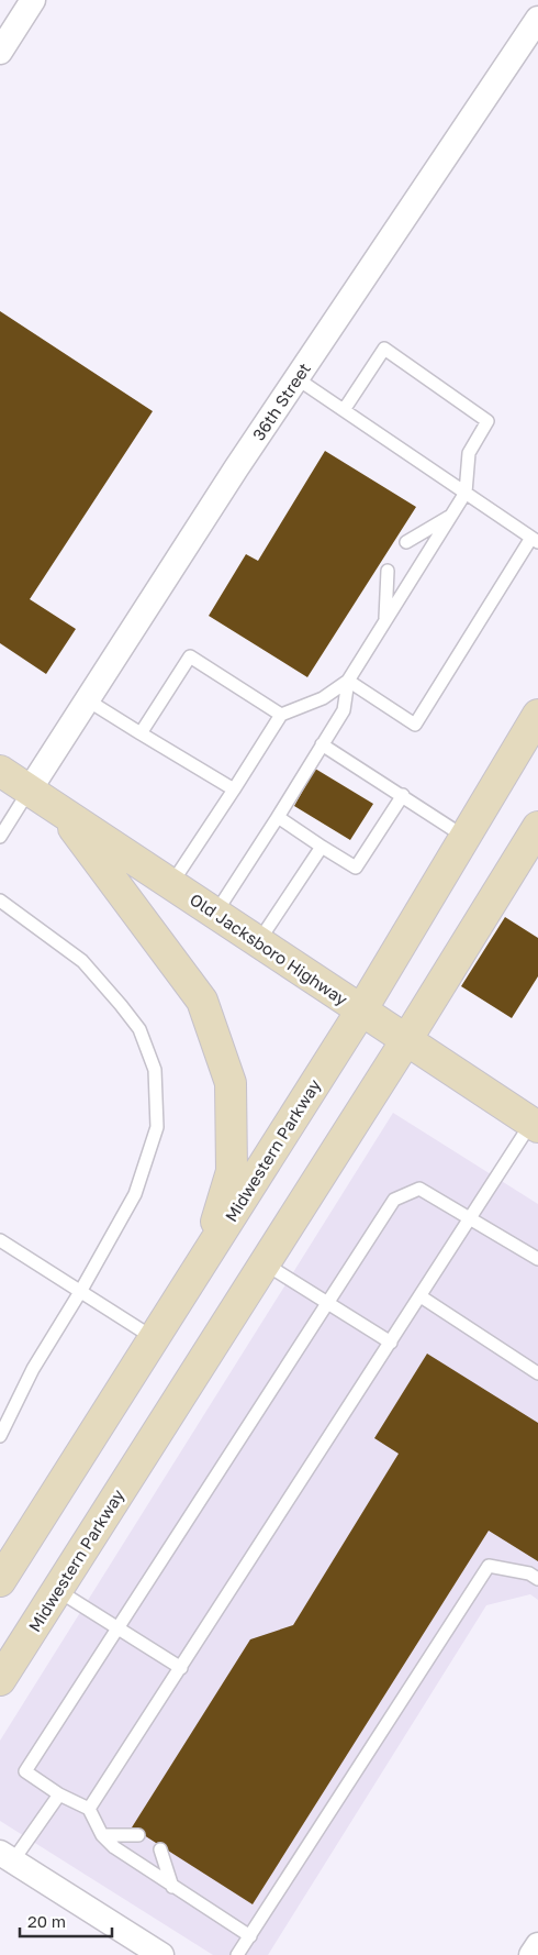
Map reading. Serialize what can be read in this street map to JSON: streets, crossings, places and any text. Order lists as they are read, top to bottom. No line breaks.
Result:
{"streets":{"main road":["Old Jacksboro Highway","Midwestern Parkway"],"street":["36th Street"]},"crossings":[["36th Street","Old Jacksboro Highway"],["Old Jacksboro Highway","Midwestern Parkway"]],"scale_bar":"20 m"}
